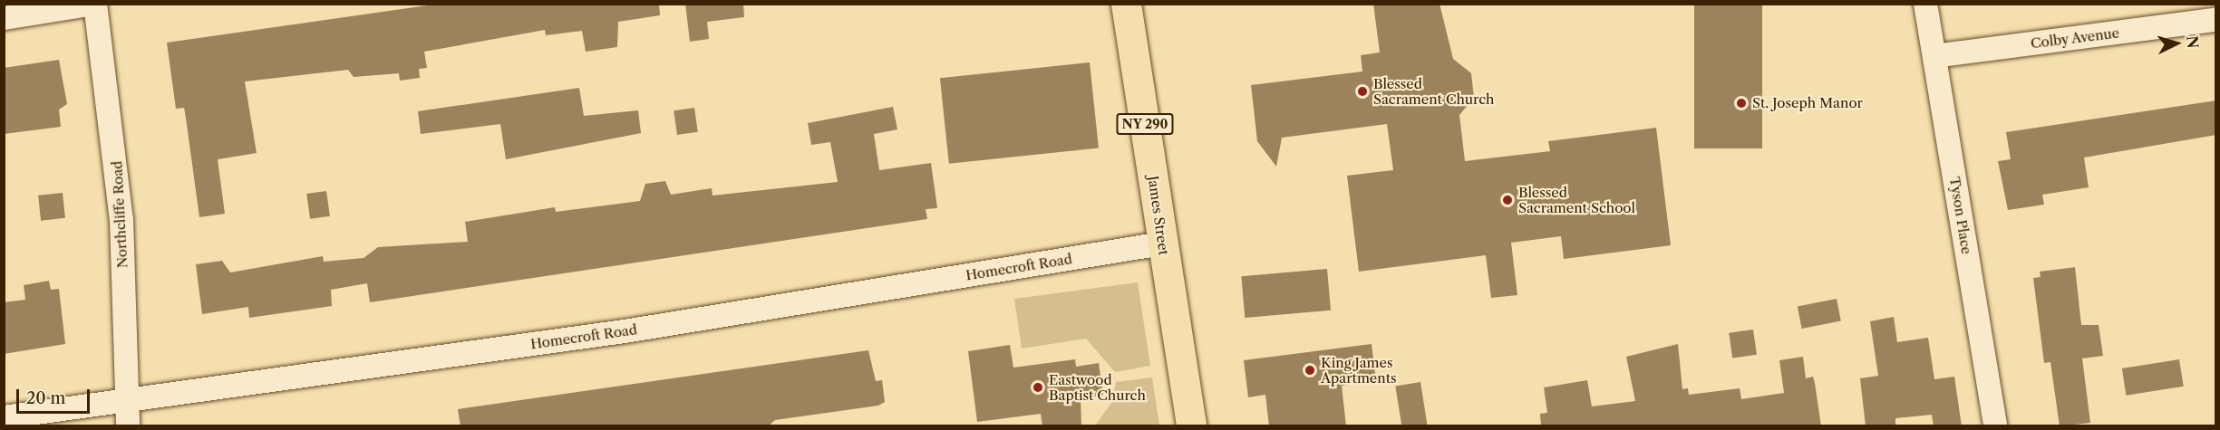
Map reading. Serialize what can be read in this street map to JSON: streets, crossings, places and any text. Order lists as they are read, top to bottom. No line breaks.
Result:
{"streets":{"main road":["NY 290","James Street"],"street":["Colby Avenue","Northcliffe Road","Tyson Place","Homecroft Road"]},"crossings":[["Colby Avenue","Tyson Place"],["Northcliffe Road","Homecroft Road"],["James Street","Homecroft Road"]],"places":["Blessed Sacrament Church","St. Joseph Manor","Blessed Sacrament School","King James Apartments","Eastwood Baptist Church"],"scale_bar":"20 m","north":"right"}
